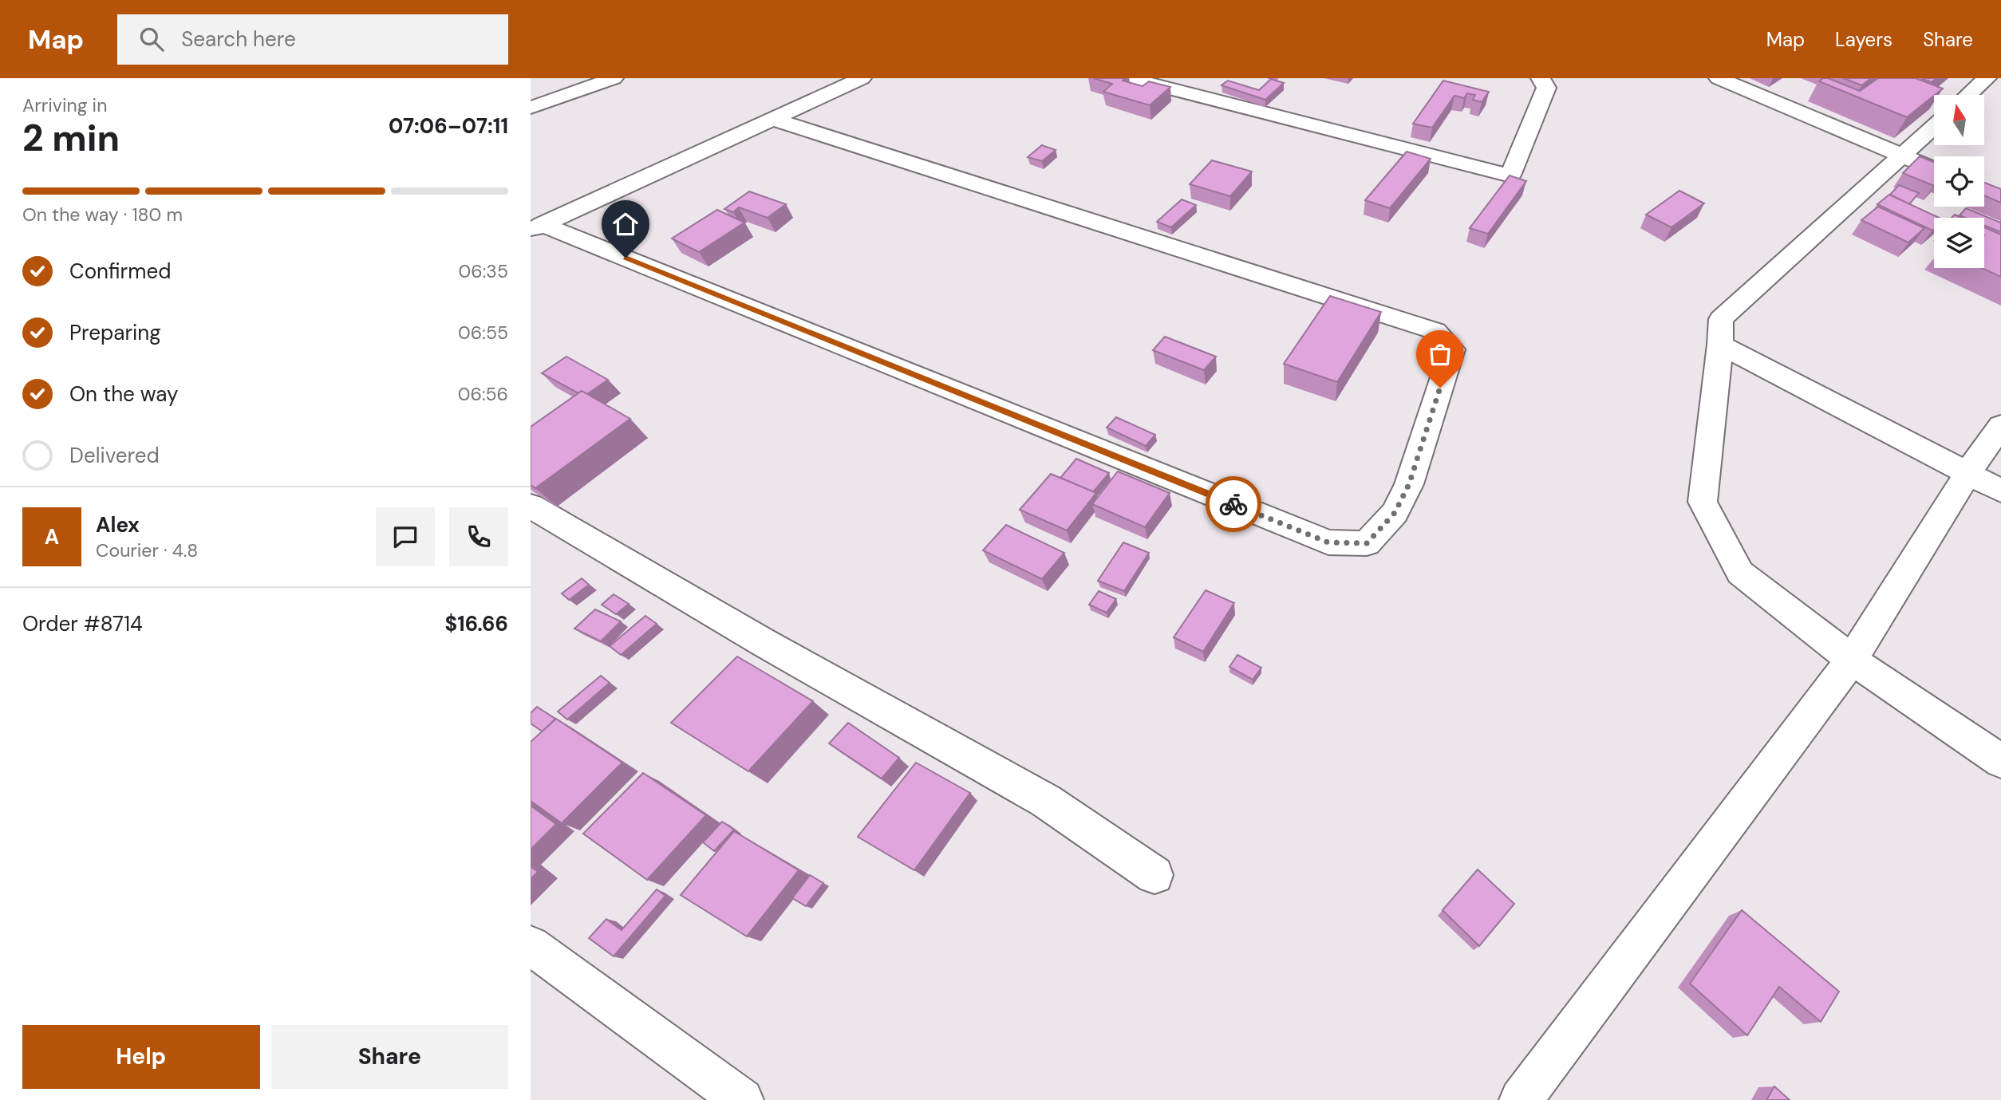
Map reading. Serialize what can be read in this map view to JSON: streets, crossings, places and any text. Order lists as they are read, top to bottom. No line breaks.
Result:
{"north":"top","page":{"header":"Map","search":"Search here","nav":["Map","Layers","Share"],"heading":["2 min","Arriving in","07:06–07:11"],"panel":["Alex","Courier · 4.8","Order #8714","$16.66"],"bar":"On the way · 180 m","list":[["Confirmed","06:35"],["Preparing","06:55"],["On the way","06:56"],"Delivered"],"round":"A","buttons":["Help","Share"]}}
